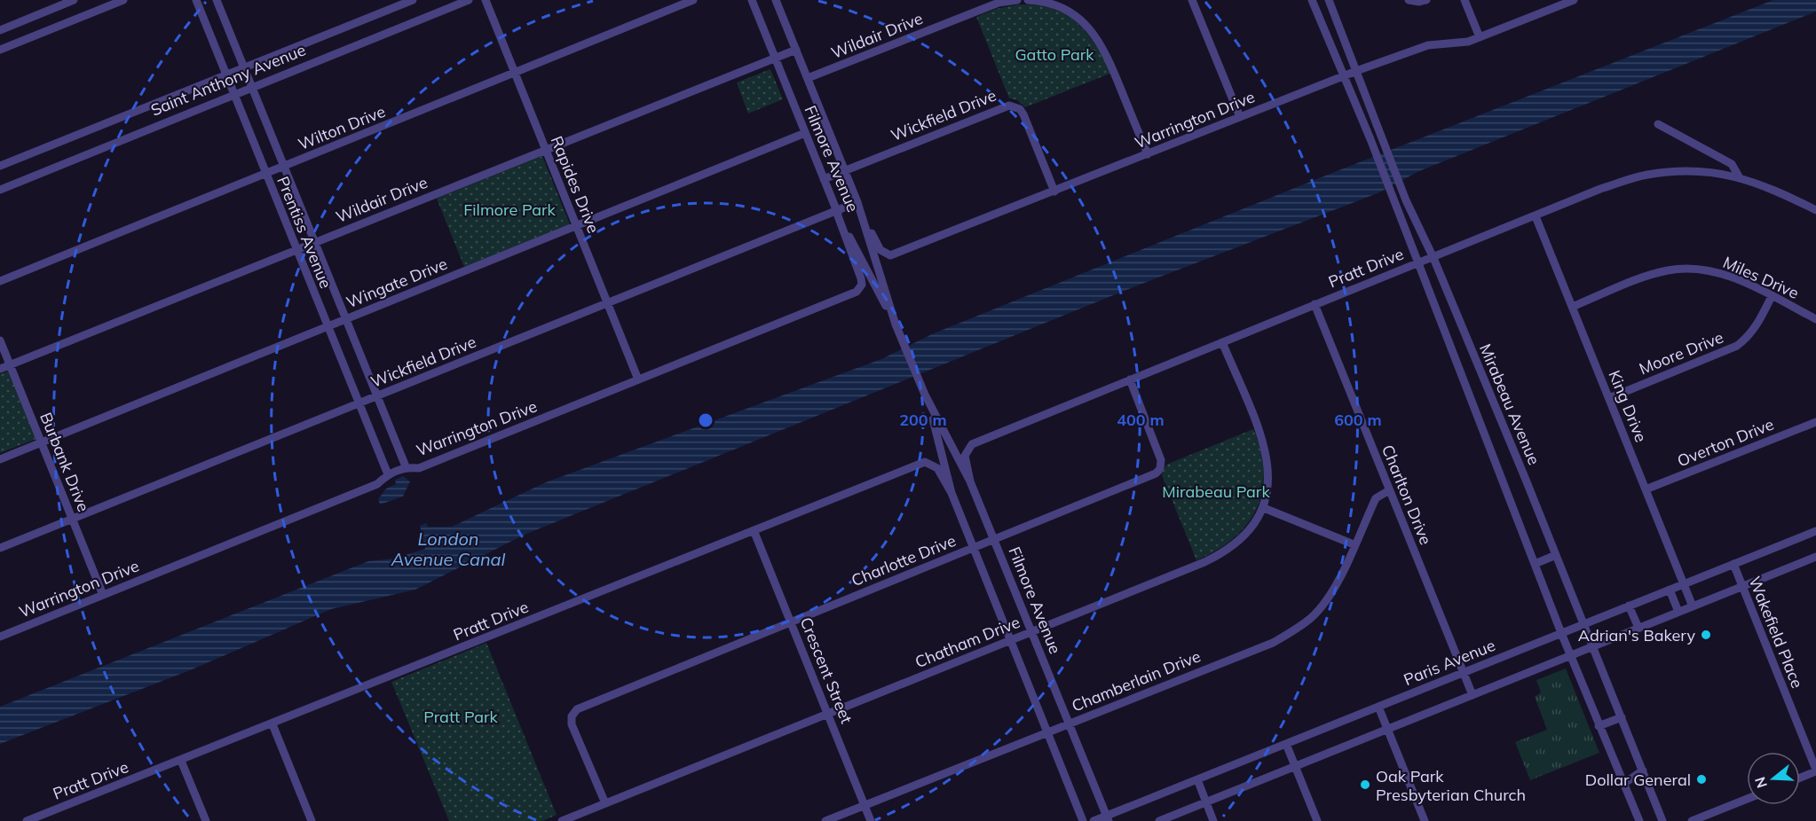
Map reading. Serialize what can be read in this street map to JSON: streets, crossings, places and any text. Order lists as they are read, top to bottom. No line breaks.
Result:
{"streets":{"street":["Wildair Drive","Saint Anthony Avenue","Wickfield Drive","Warrington Drive","Wilton Drive","Filmore Avenue","Rapides Drive","Prentiss Avenue","Pratt Drive","Miles Drive","Wingate Drive","Moore Drive","Mirabeau Avenue","King Drive","Overton Drive","Burbank Drive","Charlton Drive","Charlotte Drive","Wakefield Place","Chatham Drive","Paris Avenue","Crescent Street","Chamberlain Drive"]},"crossings":[["Wildair Drive","Filmore Avenue"],["Wildair Drive","Rapides Drive"],["Wildair Drive","Prentiss Avenue"],["Wildair Drive","Burbank Drive"],["Saint Anthony Avenue","Prentiss Avenue"],["Wickfield Drive","Warrington Drive"],["Wickfield Drive","Filmore Avenue"],["Wickfield Drive","Rapides Drive"],["Wickfield Drive","Prentiss Avenue"],["Wickfield Drive","Burbank Drive"],["Warrington Drive","Filmore Avenue"],["Warrington Drive","Rapides Drive"],["Warrington Drive","Prentiss Avenue"],["Warrington Drive","Mirabeau Avenue"],["Warrington Drive","Burbank Drive"],["Wilton Drive","Rapides Drive"],["Wilton Drive","Prentiss Avenue"],["Filmore Avenue","Pratt Drive"],["Filmore Avenue","Wingate Drive"],["Filmore Avenue","Charlotte Drive"],["Filmore Avenue","Chatham Drive"],["Filmore Avenue","Paris Avenue"],["Filmore Avenue","Chamberlain Drive"],["Rapides Drive","Wingate Drive"],["Prentiss Avenue","Wingate Drive"],["Pratt Drive","Mirabeau Avenue"],["Pratt Drive","King Drive"],["Pratt Drive","Charlton Drive"],["Pratt Drive","Charlotte Drive"],["Pratt Drive","Chatham Drive"],["Pratt Drive","Crescent Street"],["Miles Drive","Moore Drive"],["Miles Drive","King Drive"],["Wingate Drive","Burbank Drive"],["Moore Drive","King Drive"],["Mirabeau Avenue","Paris Avenue"],["King Drive","Overton Drive"],["King Drive","Paris Avenue"],["Charlton Drive","Paris Avenue"],["Charlton Drive","Chamberlain Drive"],["Charlotte Drive","Chatham Drive"],["Charlotte Drive","Crescent Street"],["Wakefield Place","Paris Avenue"],["Chatham Drive","Crescent Street"],["Crescent Street","Chamberlain Drive"]],"water":["London Avenue Canal"],"parks":["Gatto Park","Filmore Park","Mirabeau Park","Pratt Park"],"places":["Adrian's Bakery","Dollar General","Oak Park Presbyterian Church"],"north":"left","rings":["200 m","400 m","600 m"]}
